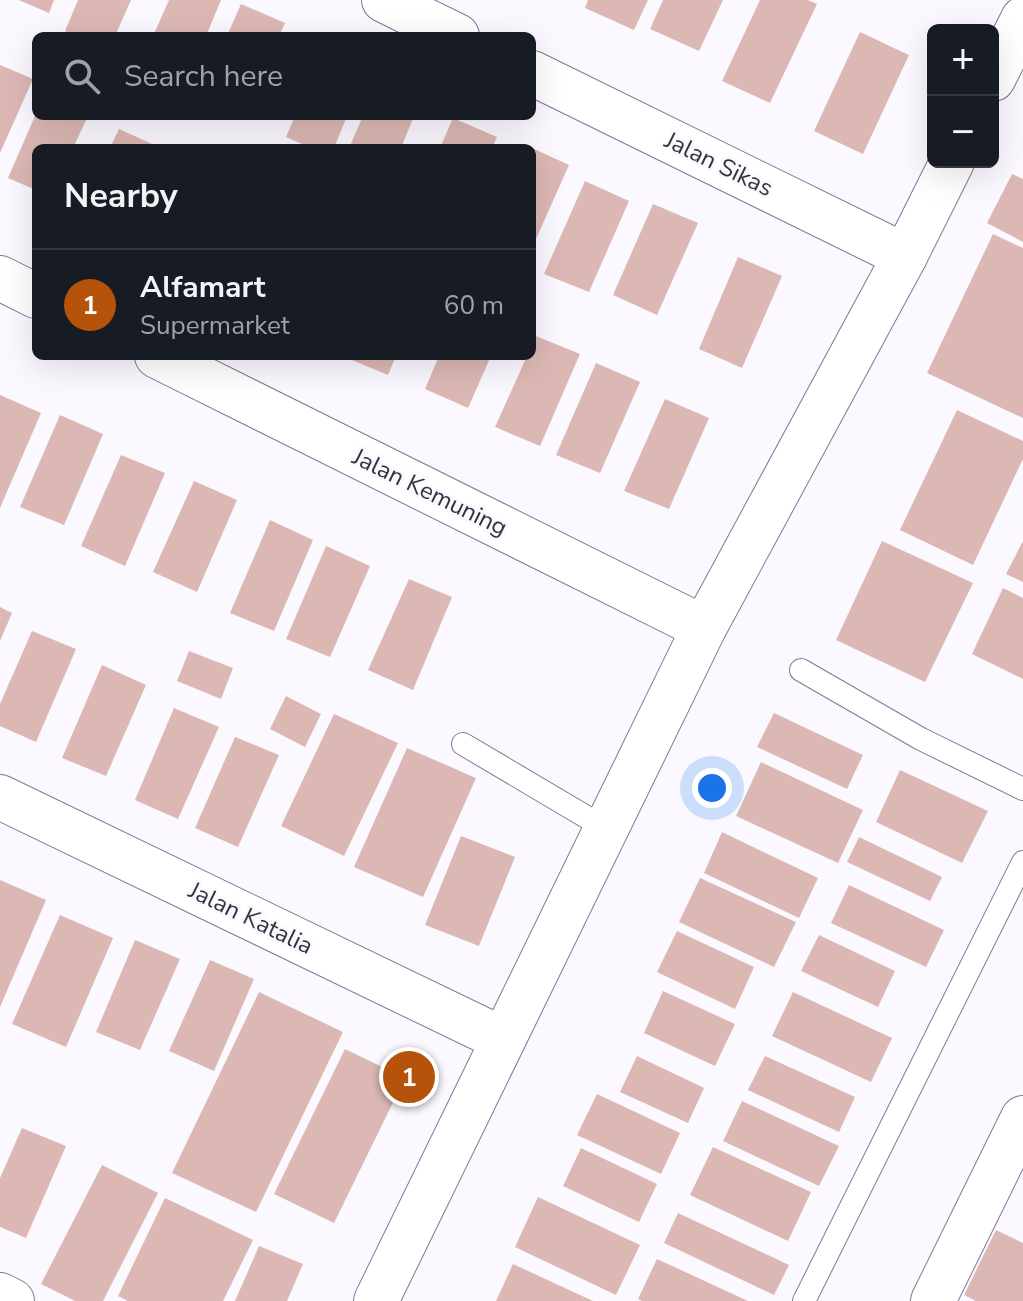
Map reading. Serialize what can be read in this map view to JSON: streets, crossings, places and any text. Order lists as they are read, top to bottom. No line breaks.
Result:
{"streets":{"street":["Jalan Sikas","Jalan Kemuning","Jalan Katalia"]},"page":{"map_buttons":["+","−"],"search":"Search here","heading":"Nearby","list":[{"mark":"1","name":"Alfamart","note":"Supermarket","value":"60 m"}],"pins":"1"}}
